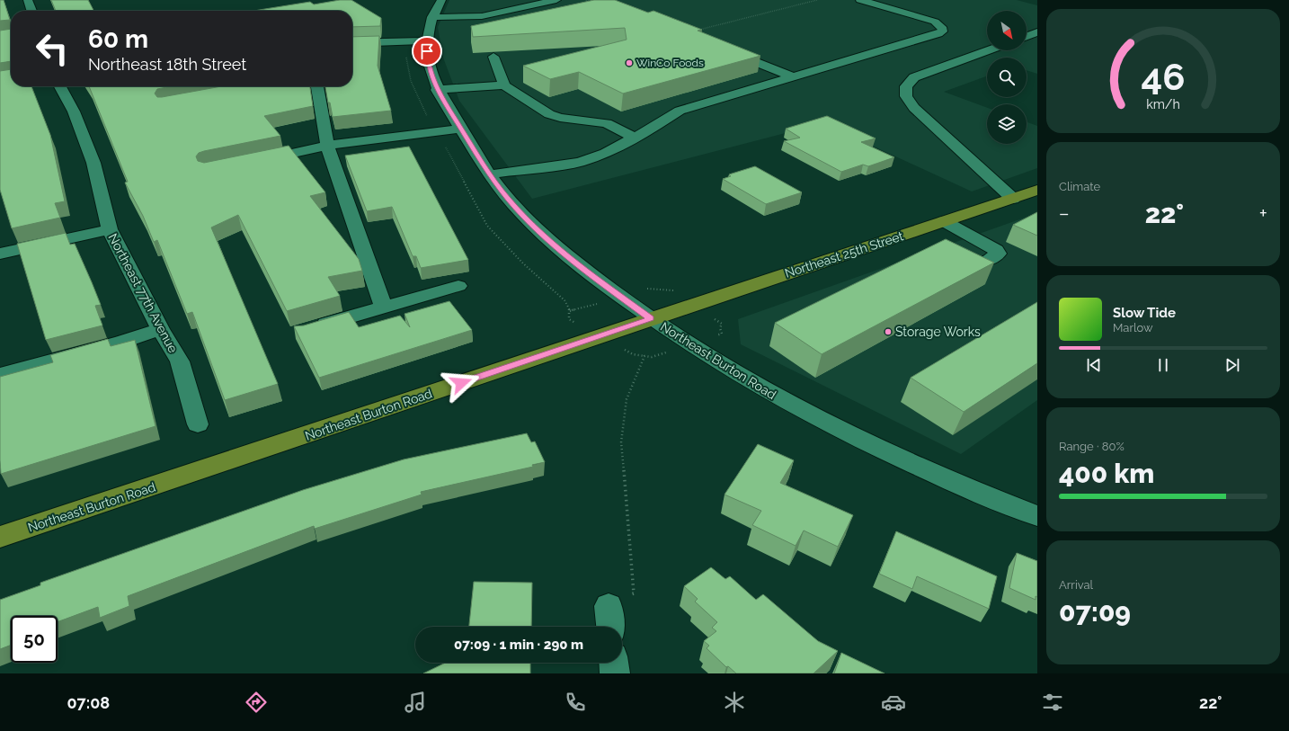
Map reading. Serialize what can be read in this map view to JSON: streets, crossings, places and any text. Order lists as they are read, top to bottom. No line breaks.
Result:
{"streets":{"main road":["Northeast 25th Street","Northeast Burton Road"],"street":["Northeast 77th Avenue"]},"crossings":[["Northeast 25th Street","Northeast Burton Road"]],"places":["WinCo Foods","Storage Works"],"north":"bottom right","page":{"turn":["60 m","Northeast 18th Street"],"tile":["Climate",["Range · 80%","400 km"],["Arrival","07:09"]],"heat":["−","22°","+"],"song":["Slow Tide","Marlow"],"limit":"50","trip":"07:09 · 1 min · 290 m","tabs":["07:08","22°"],"gauge":["46","km/h"]}}
